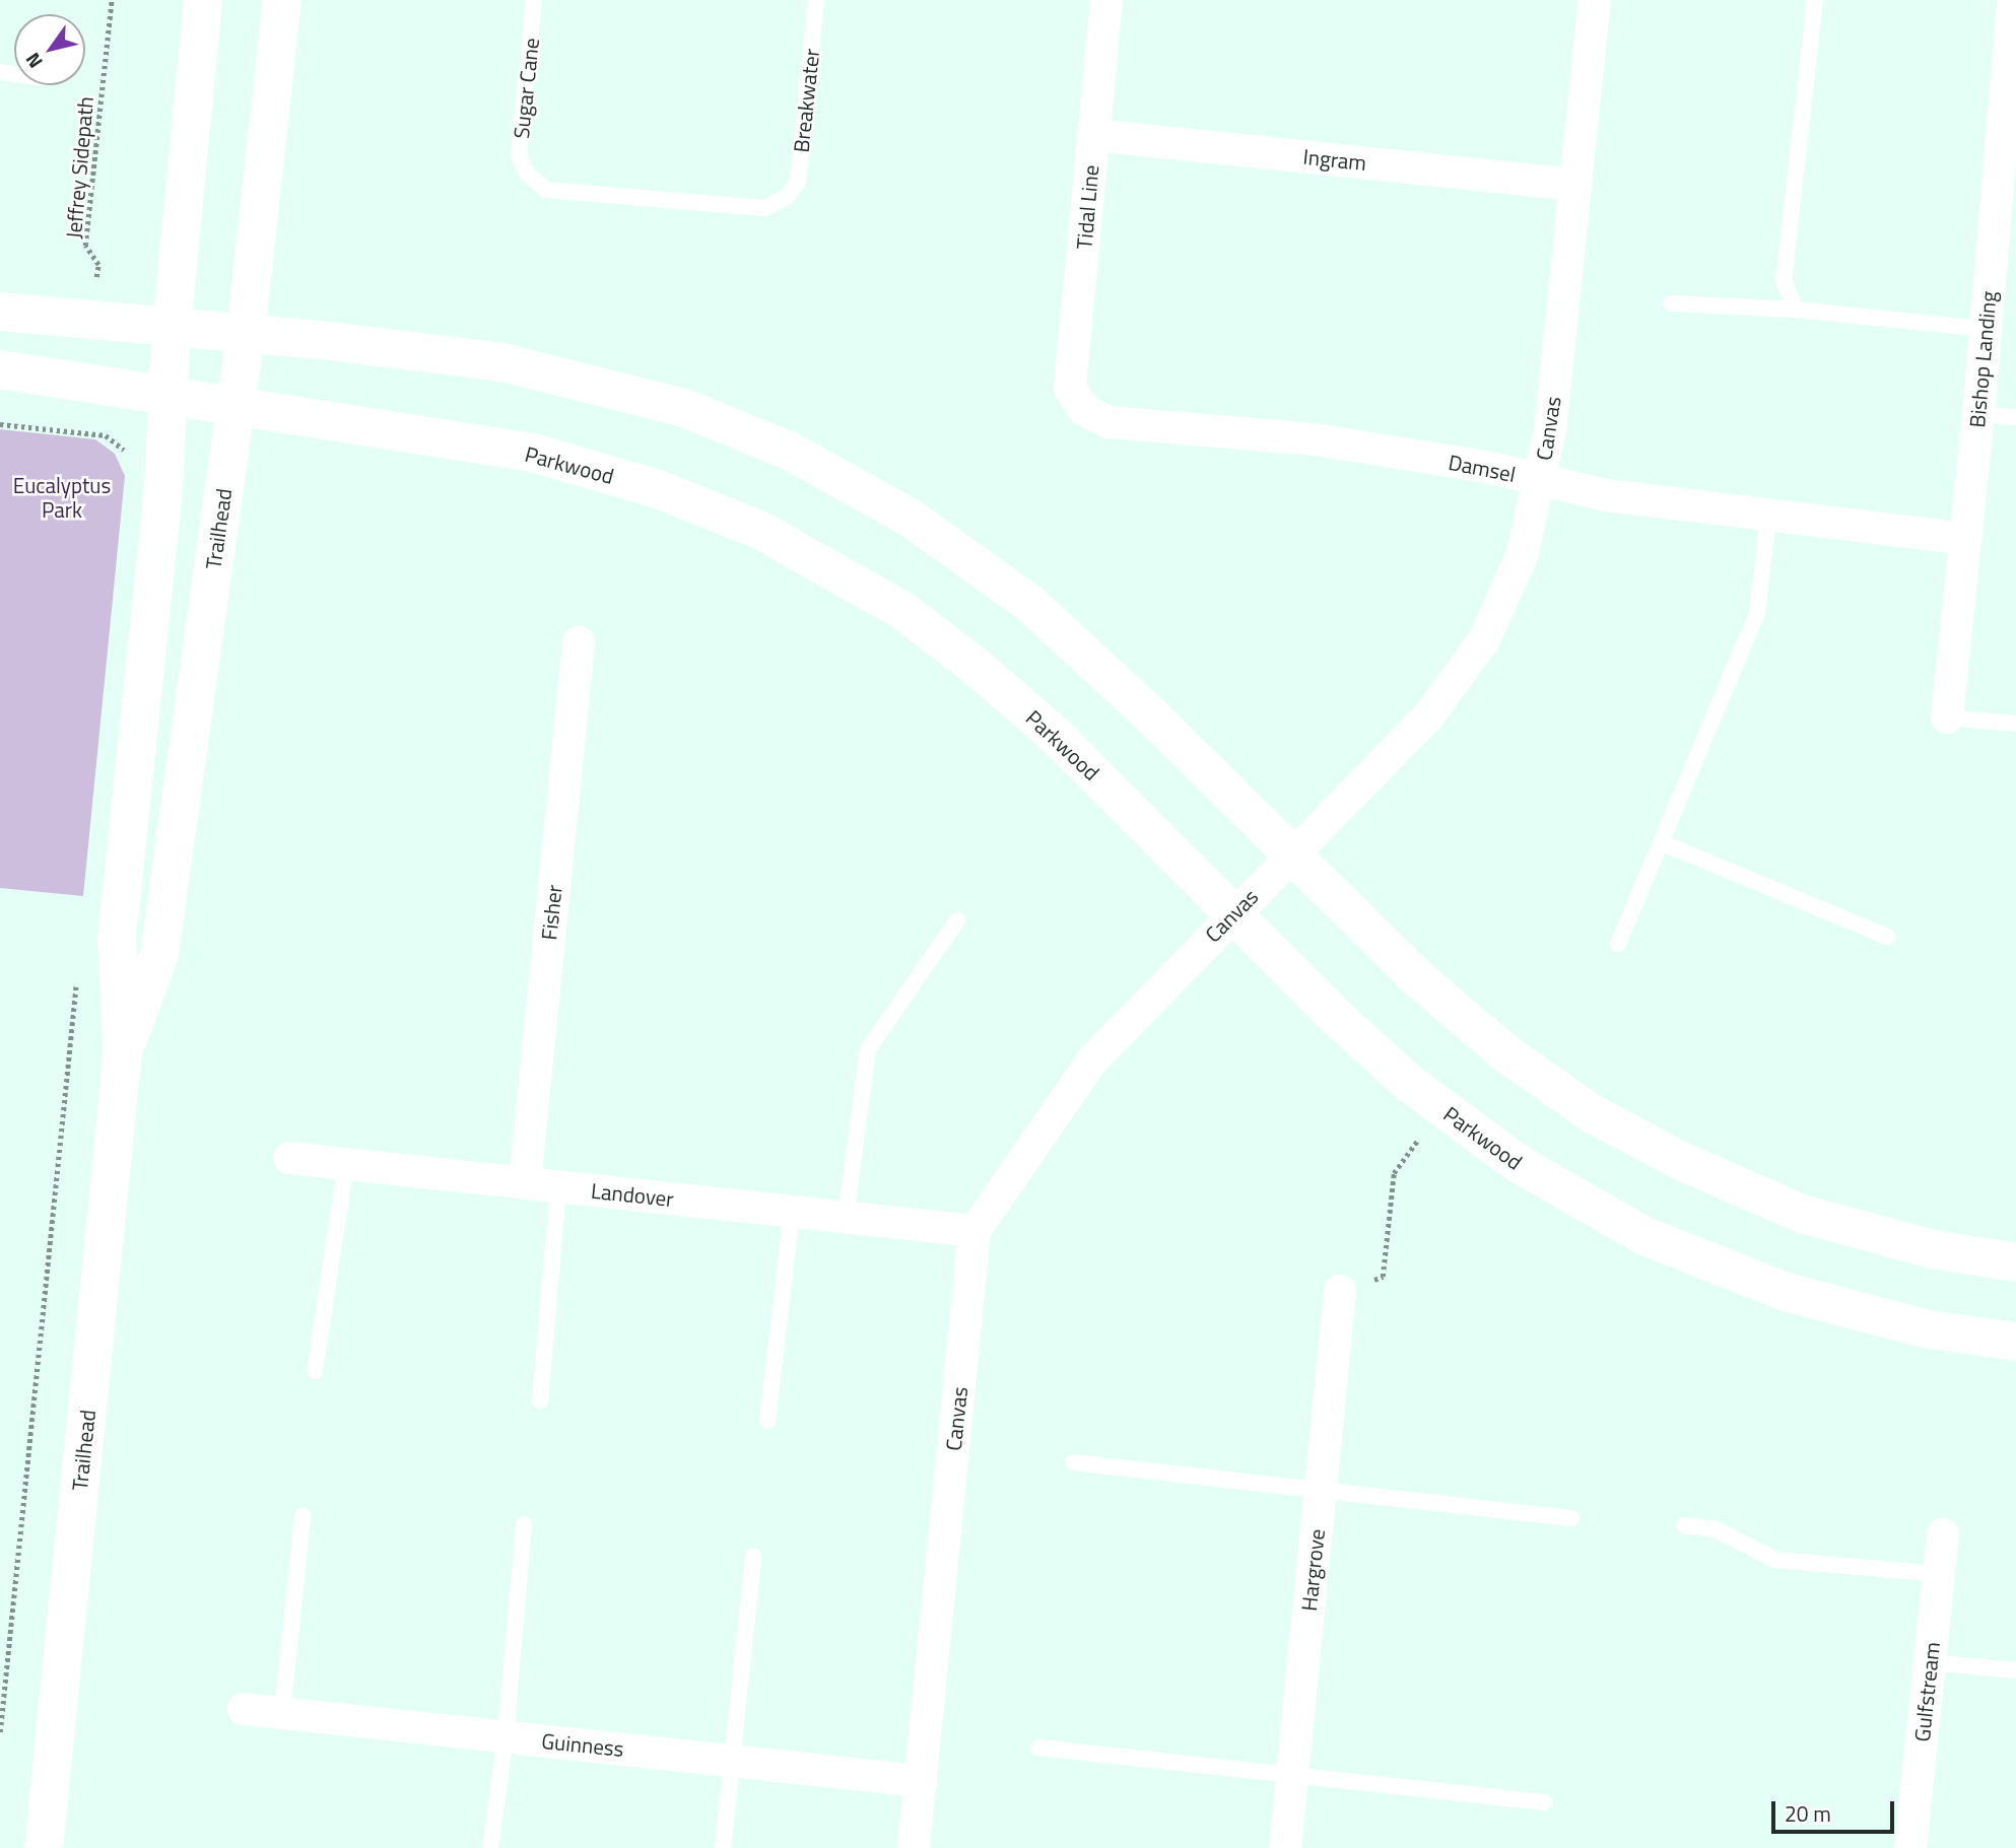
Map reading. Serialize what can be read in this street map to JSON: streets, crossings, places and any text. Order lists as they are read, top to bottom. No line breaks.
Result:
{"streets":{"street":["Ingram","Tidal Line","Bishop Landing","Canvas","Parkwood","Damsel","Trailhead","Fisher","Landover","Hargrove","Gulfstream","Guinness"],"lane":["Sugar Cane","Breakwater"],"path":["Jeffrey Sidepath"]},"crossings":[["Sugar Cane","Breakwater"],["Ingram","Tidal Line"],["Ingram","Canvas"],["Tidal Line","Damsel"],["Bishop Landing","Damsel"],["Canvas","Parkwood"],["Canvas","Damsel"],["Canvas","Landover"],["Canvas","Guinness"],["Parkwood","Trailhead"],["Fisher","Landover"]],"parks":["Eucalyptus Park"],"scale_bar":"20 m","north":"bottom left"}
